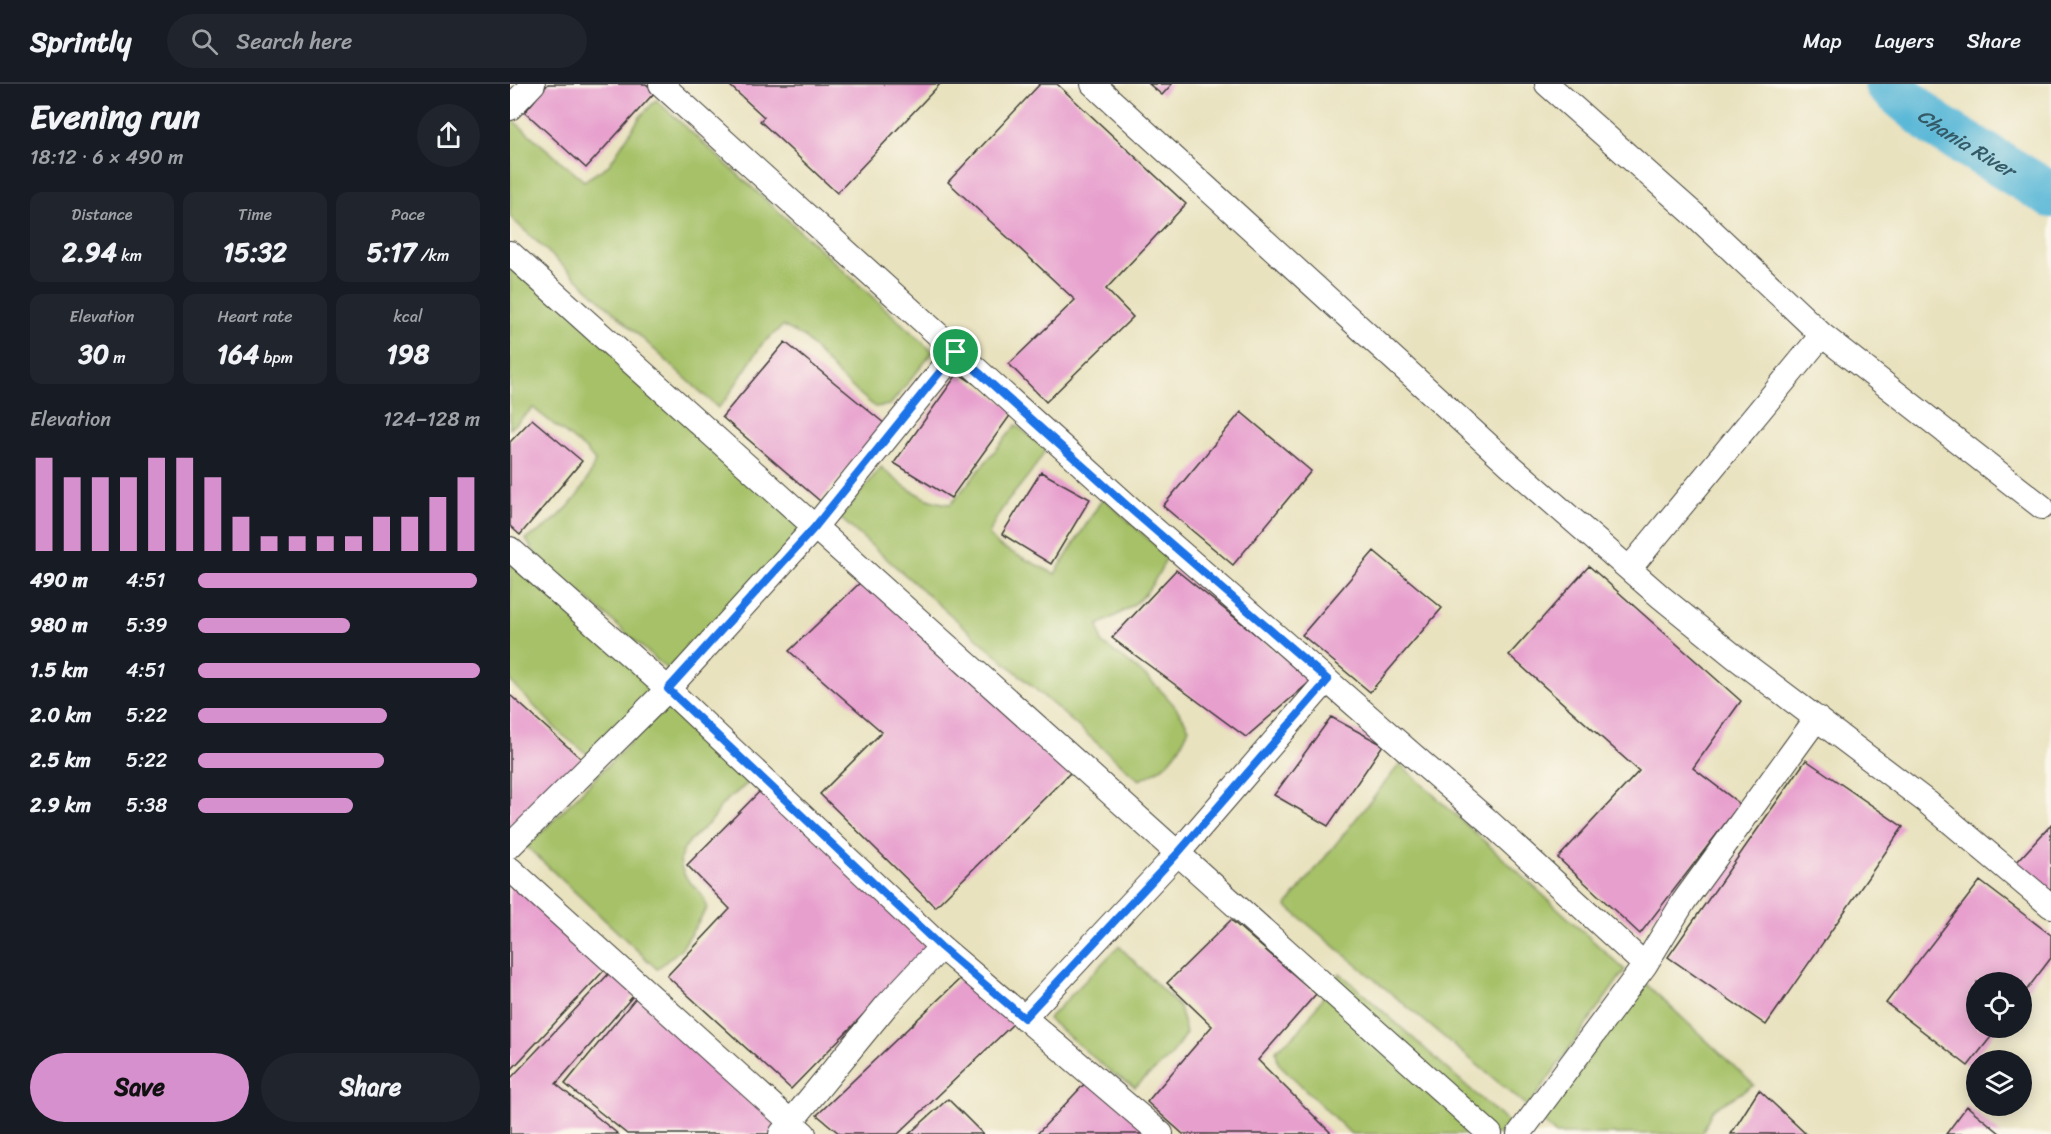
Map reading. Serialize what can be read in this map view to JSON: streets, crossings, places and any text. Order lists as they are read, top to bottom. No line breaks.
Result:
{"water":["Chania River"],"page":{"header":"Sprintly","search":"Search here","nav":["Map","Layers","Share"],"heading":["Evening run","18:12 · 6 × 490 m"],"stats":[["Distance","2.94 km"],["Time","15:32"],["Pace","5:17 /km"],["Elevation","30 m"],["Heart rate","164 bpm"],["kcal","198"]],"chart":["Elevation","124–128 m"],"list":[{"name":"490 m","note":"4:51"},{"name":"980 m","note":"5:39"},{"name":"1.5 km","note":"4:51"},{"name":"2.0 km","note":"5:22"},{"name":"2.5 km","note":"5:22"},{"name":"2.9 km","note":"5:38"}],"buttons":["Save","Share"]}}
